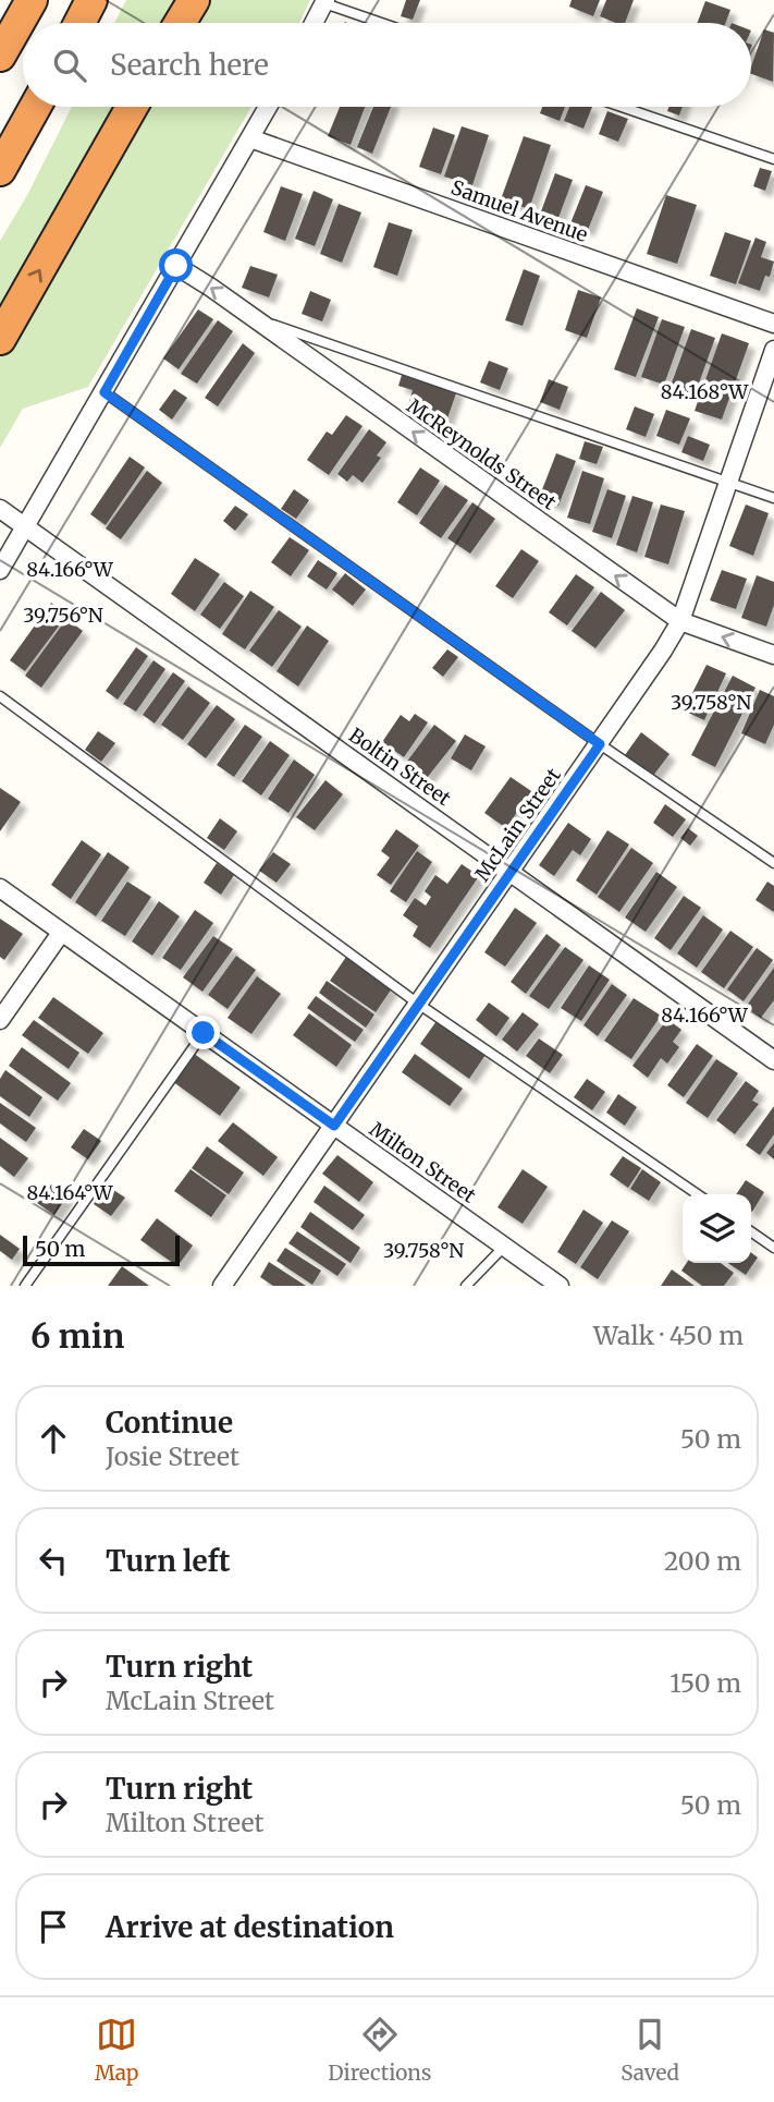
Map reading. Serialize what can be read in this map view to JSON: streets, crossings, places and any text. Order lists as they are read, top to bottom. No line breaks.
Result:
{"streets":{"street":["Samuel Avenue","McReynolds Street","Boltin Street","McLain Street","Milton Street"]},"crossings":[["McReynolds Street","McLain Street"],["Boltin Street","McLain Street"],["McLain Street","Milton Street"]],"one_way":["McReynolds Street"],"scale_bar":"50 m","page":{"search":"Search here","scale":"50 m","heading":["6 min","Walk · 450 m"],"list":[["Continue","Josie Street","50 m"],["Turn left","200 m"],["Turn right","McLain Street","150 m"],["Turn right","Milton Street","50 m"],"Arrive at destination"],"nav":["Map","Directions","Saved"]},"coordinates":["84.168°W","84.166°W","39.756°N","39.758°N","84.164°W"]}
